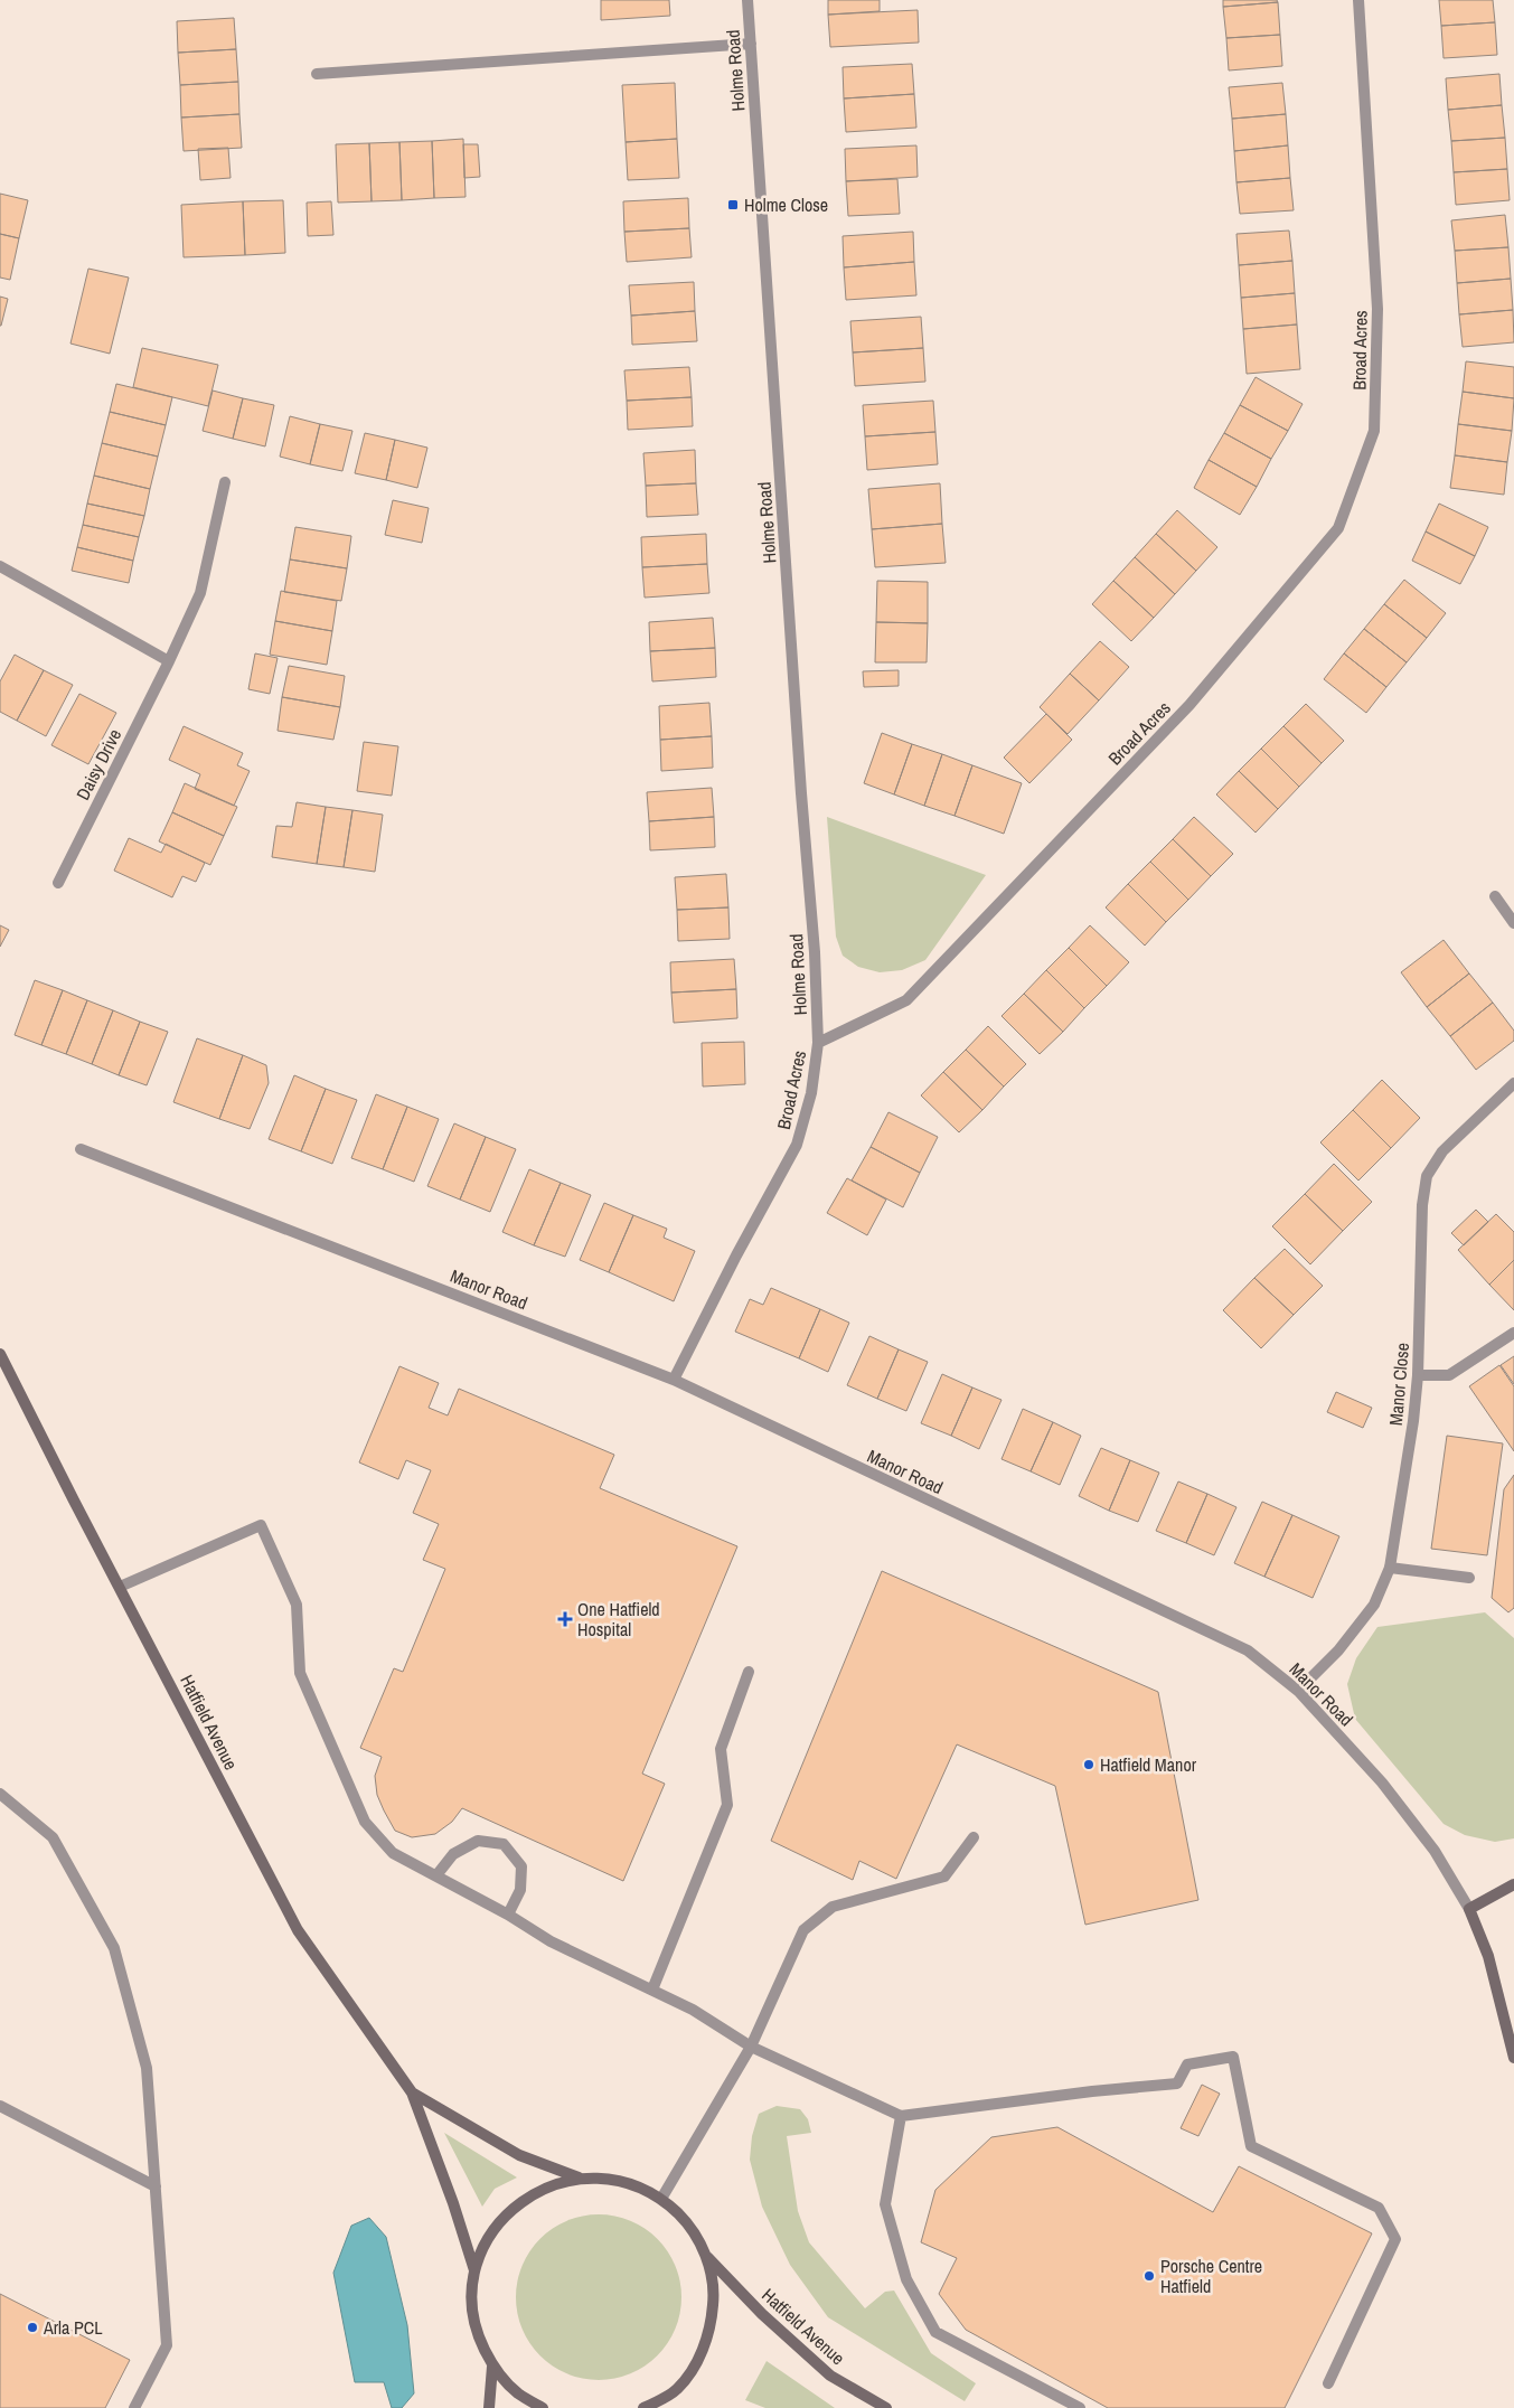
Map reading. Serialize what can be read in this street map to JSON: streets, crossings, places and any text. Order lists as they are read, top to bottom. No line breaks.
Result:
{"streets":{"street":["Holme Road","Broad Acres","Daisy Drive","Manor Road","Manor Close","Hatfield Avenue"]},"crossings":[["Holme Road","Broad Acres"],["Broad Acres","Manor Road"],["Manor Road","Manor Close"]],"places":{"transit":["Holme Close"],"health":["One Hatfield Hospital"],"other":["Hatfield Manor","Porsche Centre Hatfield","Arla PCL"]}}
